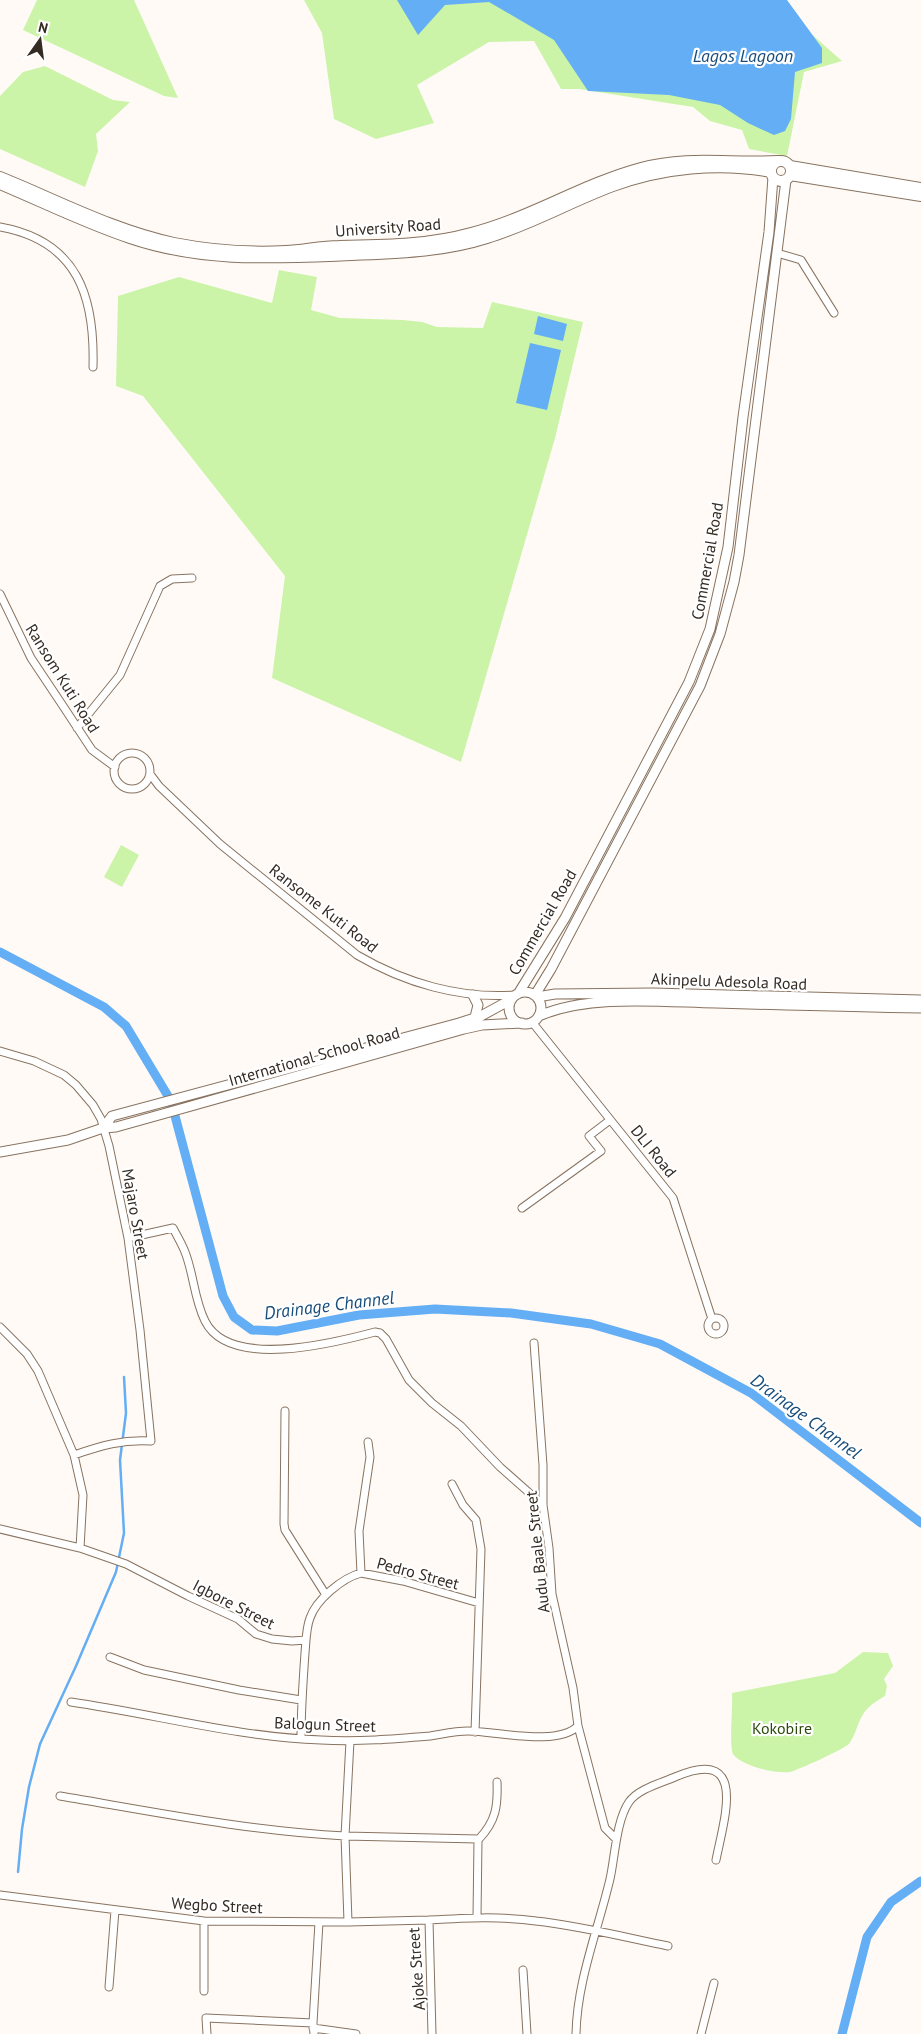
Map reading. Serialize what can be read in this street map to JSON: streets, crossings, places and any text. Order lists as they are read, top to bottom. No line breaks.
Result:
{"streets":{"main road":["University Road"],"street":["Commercial Road","Ransom Kuti Road","Ransome Kuti Road","Akinpelu Adesola Road","International School Road","DLI Road","Majaro Street","Audu Baale Street","Pedro Street","Igbore Street","Balogun Street","Wegbo Street","Ajoke Street"]},"crossings":[["University Road","Commercial Road"],["Commercial Road","Ransome Kuti Road"],["Commercial Road","Akinpelu Adesola Road"],["Commercial Road","International School Road"],["Commercial Road","DLI Road"],["Ransom Kuti Road","Ransome Kuti Road"],["Ransome Kuti Road","Akinpelu Adesola Road"],["Ransome Kuti Road","International School Road"],["Ransome Kuti Road","DLI Road"],["Akinpelu Adesola Road","International School Road"],["Akinpelu Adesola Road","DLI Road"],["International School Road","DLI Road"],["International School Road","Majaro Street"],["Audu Baale Street","Balogun Street"],["Pedro Street","Igbore Street"],["Pedro Street","Balogun Street"],["Wegbo Street","Ajoke Street"]],"water":["Lagos Lagoon","Drainage Channel"],"parks":["Kokobire"],"north":"top"}
